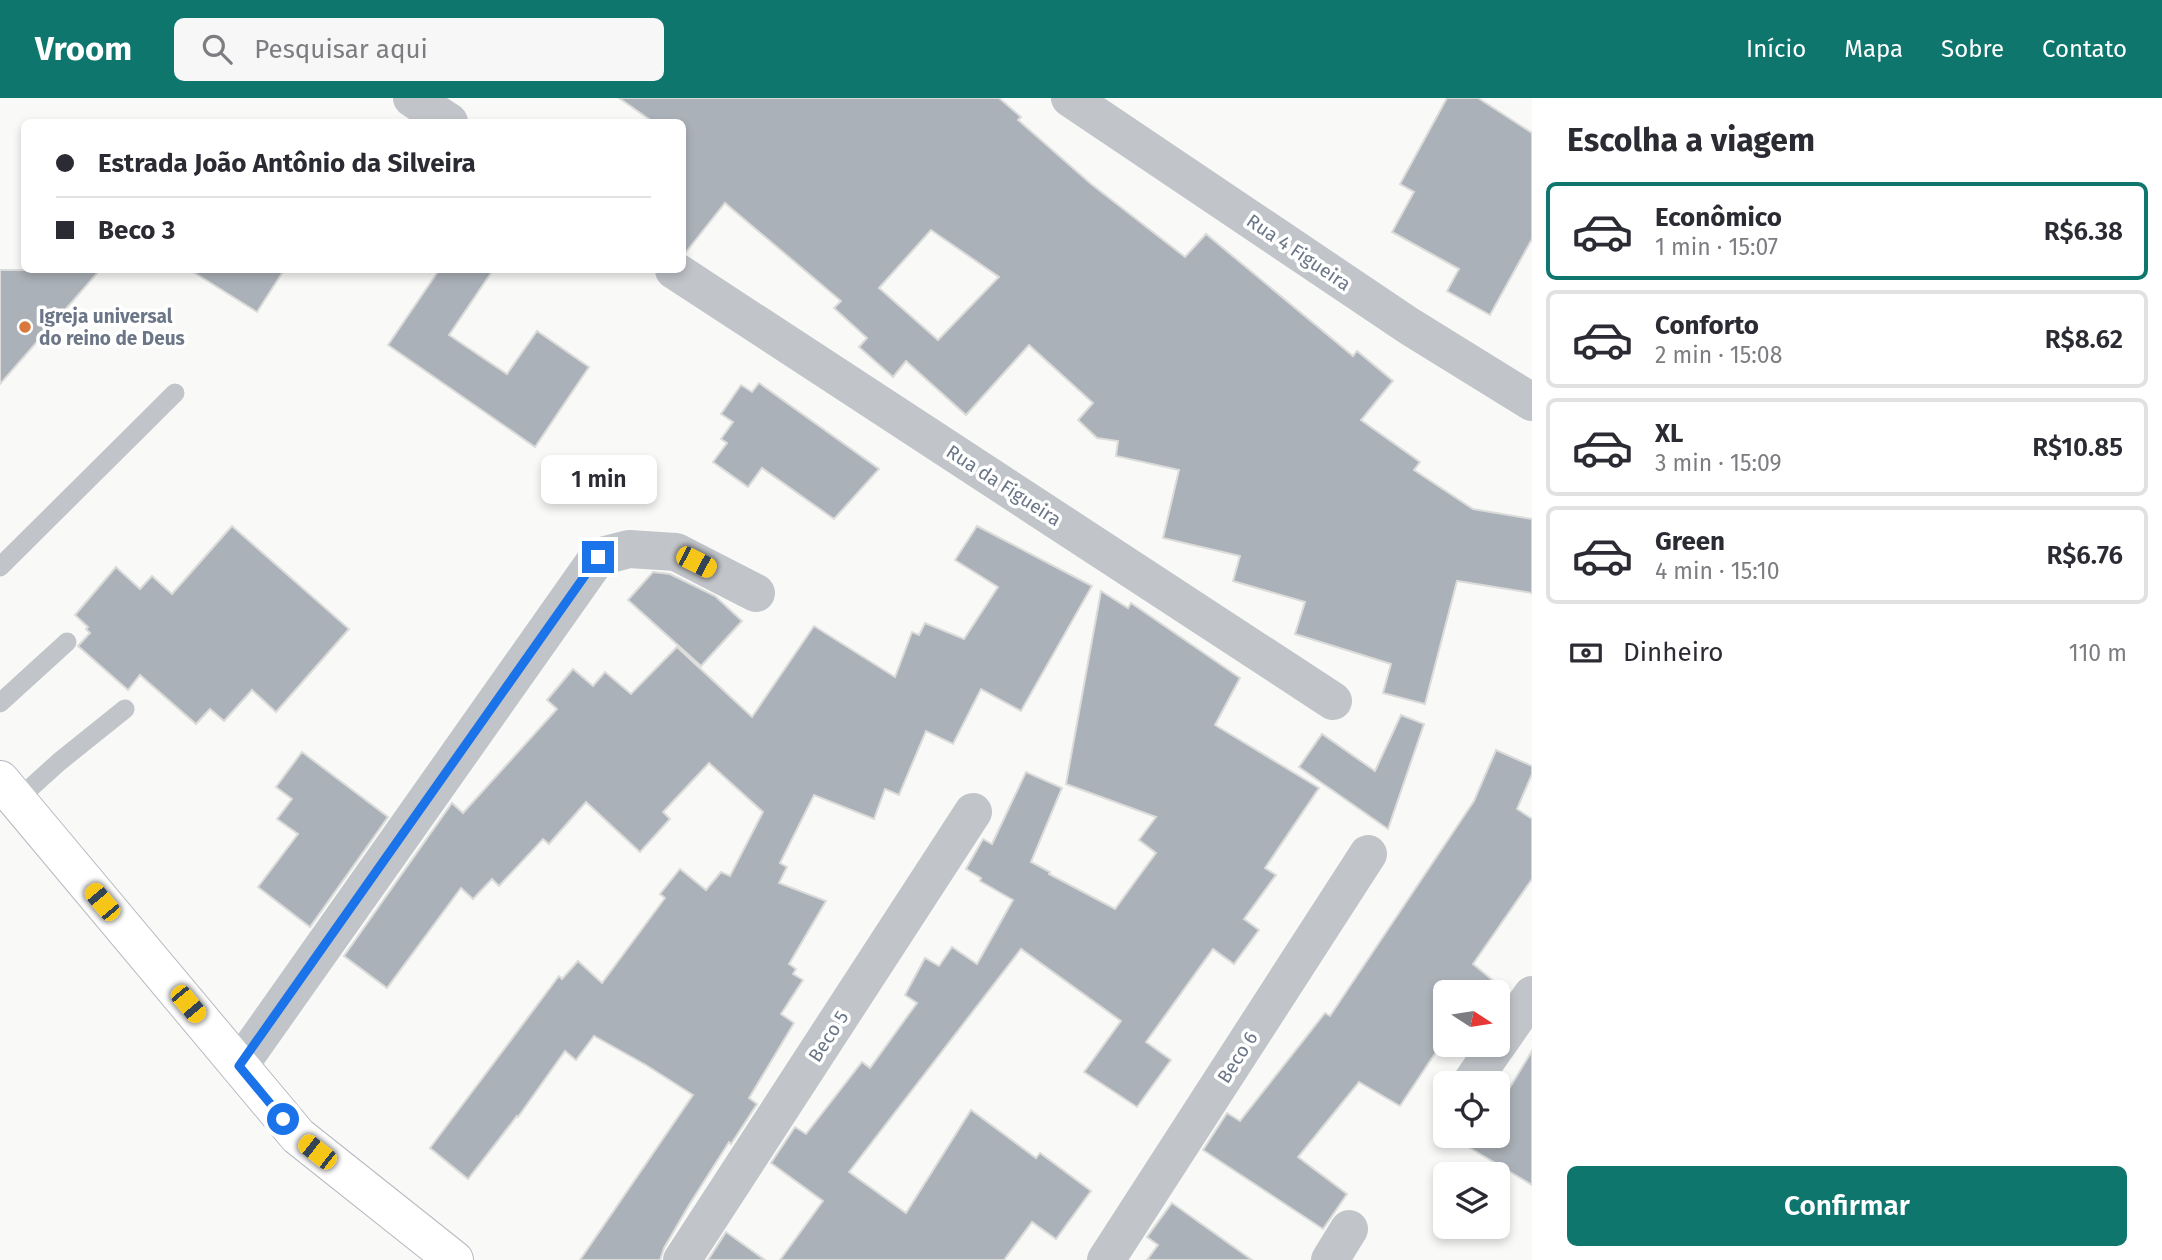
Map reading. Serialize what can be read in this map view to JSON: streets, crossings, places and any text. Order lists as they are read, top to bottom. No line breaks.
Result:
{"streets":{"street":["Rua 4 Figueira","Rua da Figueira","Beco 5","Beco 6"]},"places":["Igreja universal do reino de Deus"],"north":"right","page":{"header":"Vroom","search":"Pesquisar aqui","nav":["Início","Mapa","Sobre","Contato"],"heading":"Escolha a viagem","banner":["Estrada João Antônio da Silveira","Beco 3"],"list":[{"name":"Econômico","note":"1 min · 15:07","value":"R$6.38"},{"name":"Conforto","note":"2 min · 15:08","value":"R$8.62"},{"name":"XL","note":"3 min · 15:09","value":"R$10.85"},{"name":"Green","note":"4 min · 15:10","value":"R$6.76"}],"bubble":"1 min","pay":["Dinheiro","110 m"],"buttons":"Confirmar"}}
